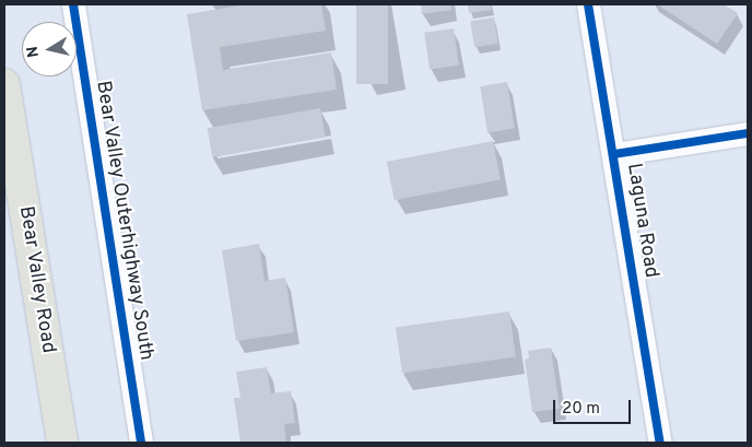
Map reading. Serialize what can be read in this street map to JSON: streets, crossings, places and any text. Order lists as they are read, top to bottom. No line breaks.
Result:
{"streets":{"main road":["Bear Valley Road"],"street":["Bear Valley Outerhighway South","Laguna Road"]},"scale_bar":"20 m","north":"left"}
